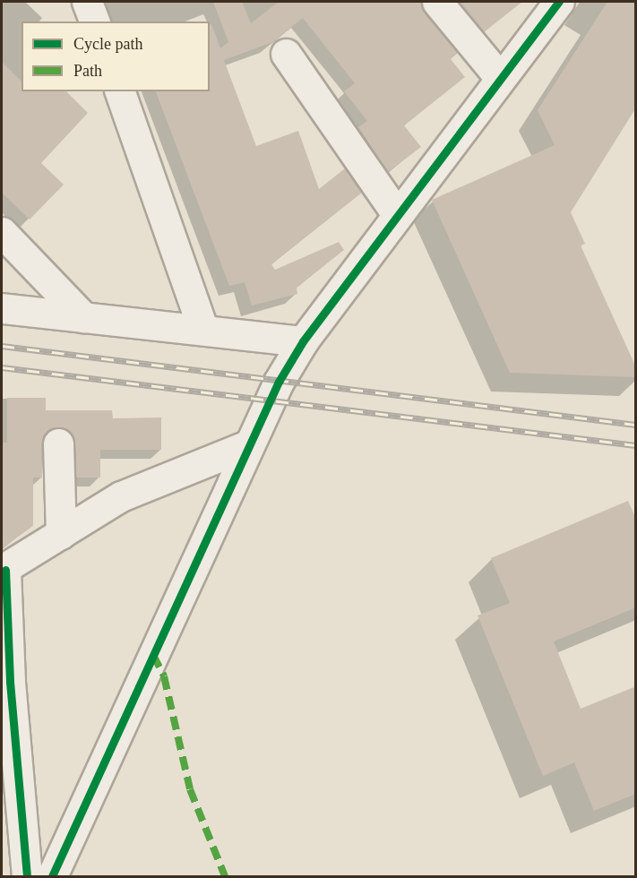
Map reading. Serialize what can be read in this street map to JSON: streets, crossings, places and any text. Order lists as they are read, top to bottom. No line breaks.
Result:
{"legend":["Cycle path","Path"]}
